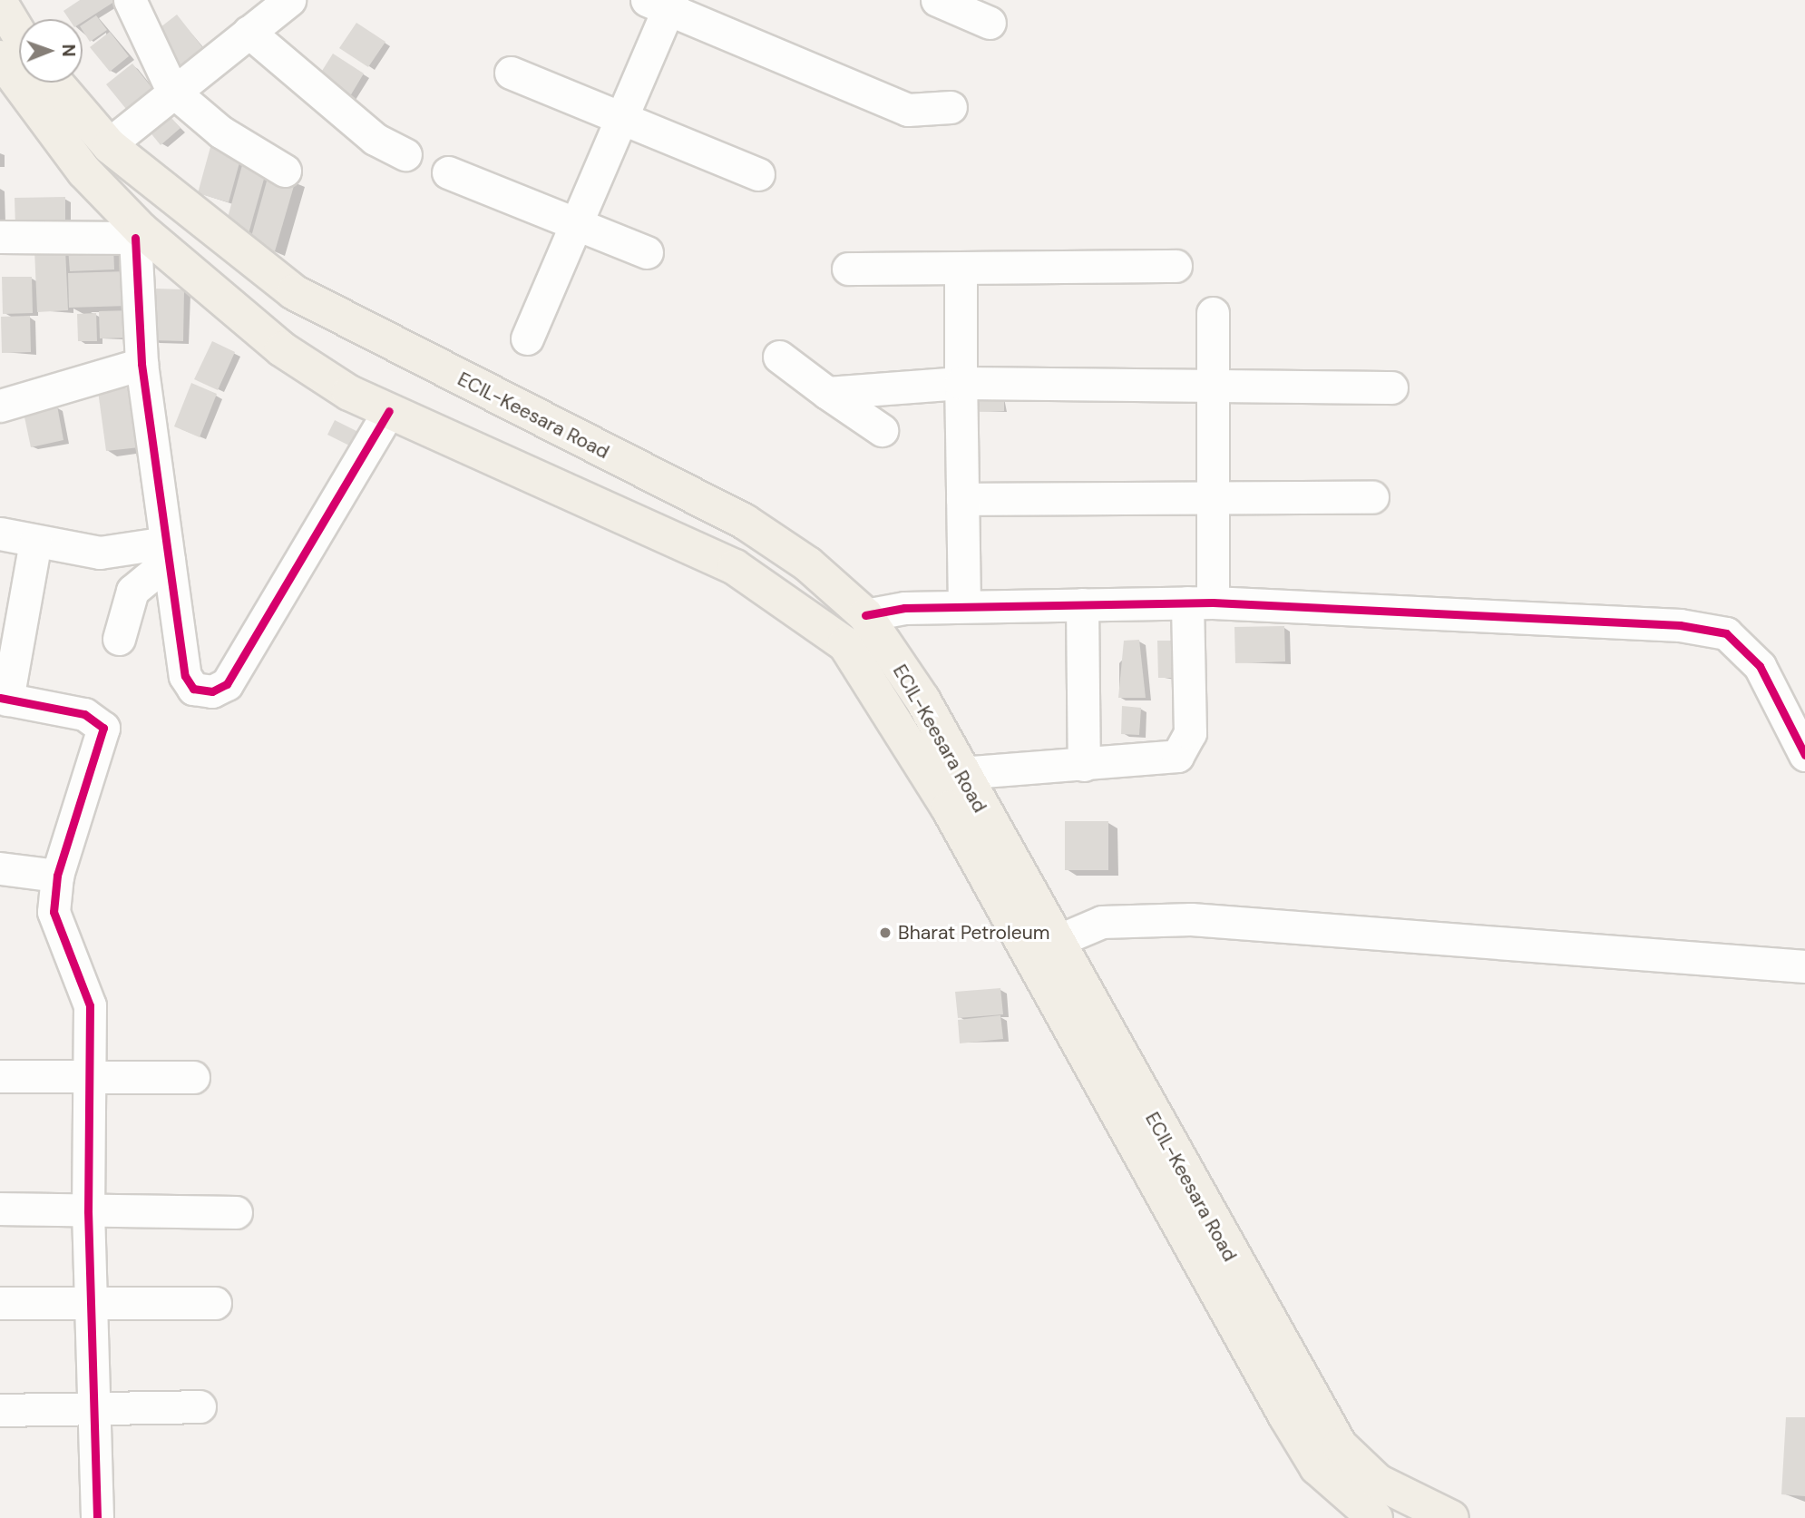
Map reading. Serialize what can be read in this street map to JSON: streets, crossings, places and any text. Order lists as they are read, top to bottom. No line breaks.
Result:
{"streets":{"main road":["ECIL-Keesara Road"]},"places":["Bharat Petroleum"],"north":"right"}
